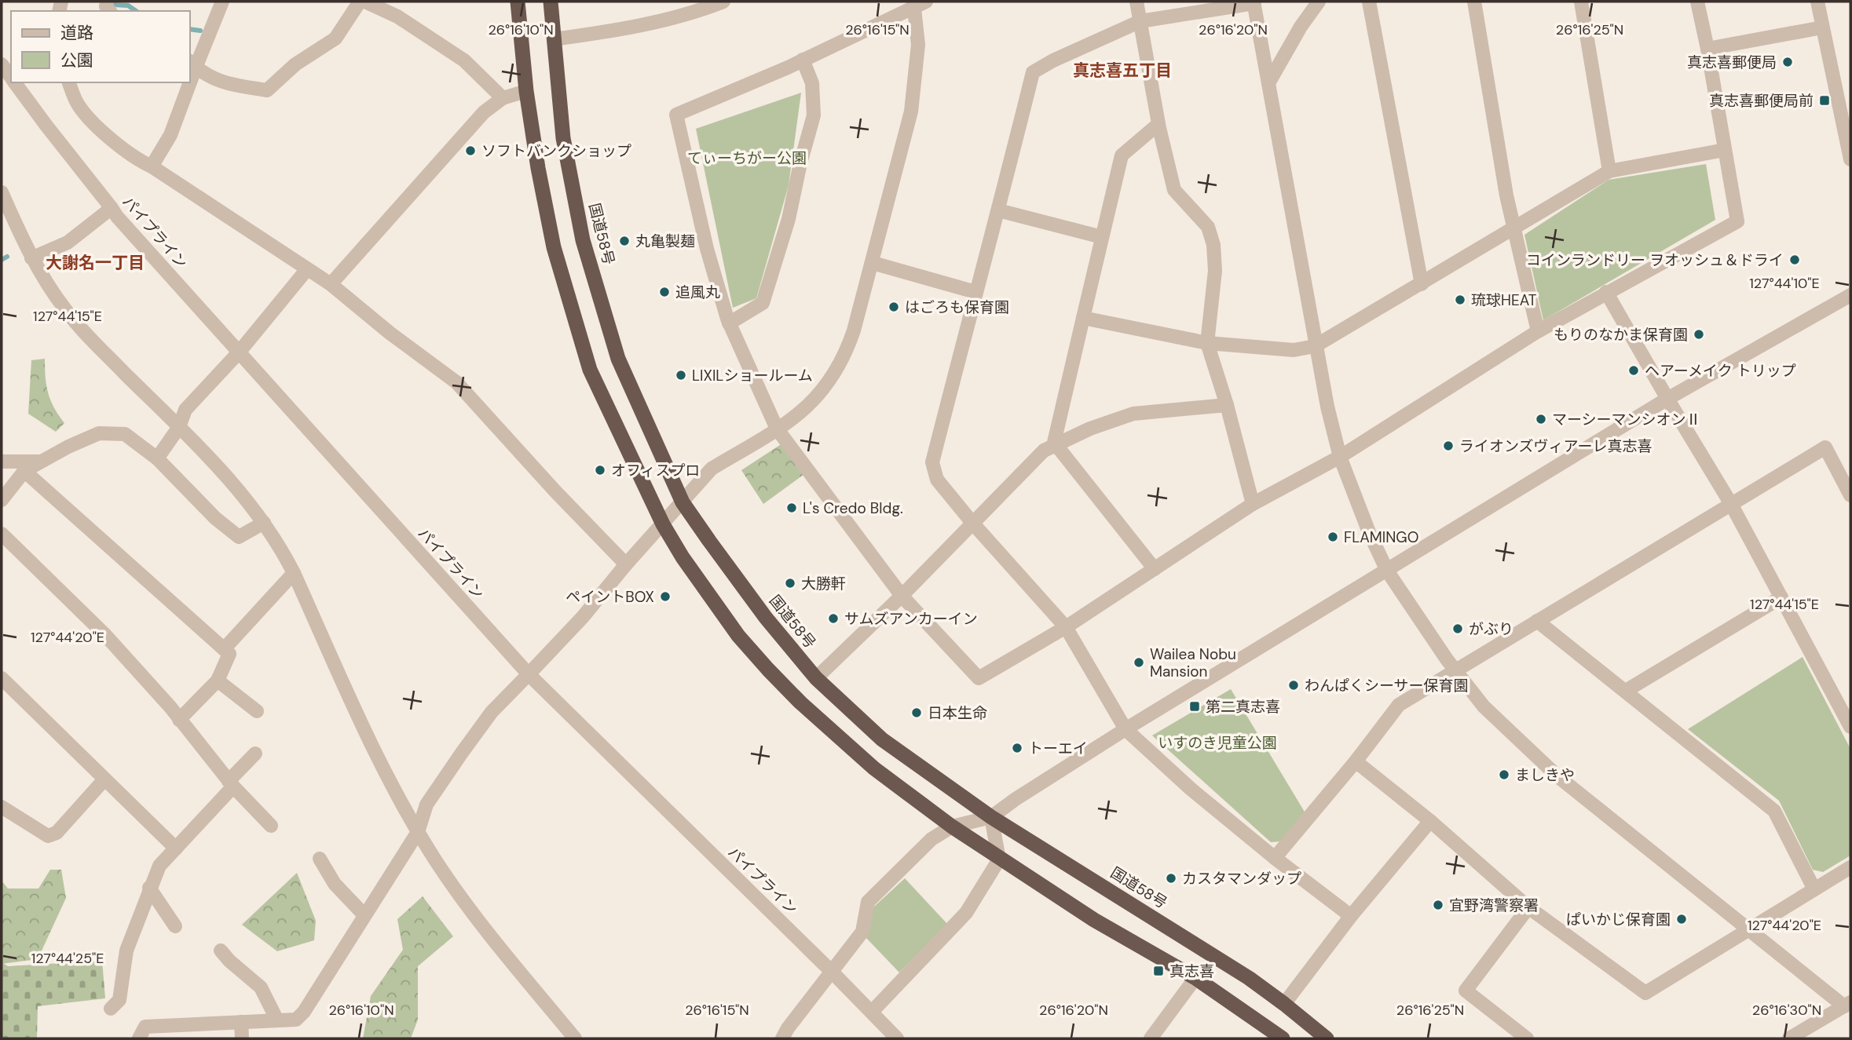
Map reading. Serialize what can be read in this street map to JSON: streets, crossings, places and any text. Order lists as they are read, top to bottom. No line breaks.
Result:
{"streets":{"highway":["国道58号"],"street":["パイプライン"]},"districts":["真志喜五丁目","大謝名一丁目"],"parks":["てぃーちがー公園","いすのき児童公園"],"places":{"other":["真志喜郵便局","ソフトバンクショップ","丸亀製麺","コインランドリー ヲオッシュ＆ドライ","追風丸","琉球HEAT","はごろも保育園","もりのなかま保育園","ヘアーメイク トリップ","LIXILショールーム","マーシーマンシオンⅡ","ライオンズヴィアーレ真志喜","オフィスプロ","L's Credo Bldg.","FLAMINGO","大勝軒","ペイントBOX","サムズアンカーイン","がぶり","Wailea Nobu Mansion","わんぱくシーサー保育園","日本生命","トーエイ","ましきや","カスタマンダップ","宜野湾警察署","ぱいかじ保育園"],"transit":["真志喜郵便局前","第二真志喜","真志喜"]},"legend":["道路","公園"],"coordinates":["26°16'10\"N","26°16'15\"N","26°16'20\"N","26°16'25\"N","127°44'10\"E","127°44'15\"E","127°44'20\"E","127°44'25\"E","26°16'30\"N"]}
